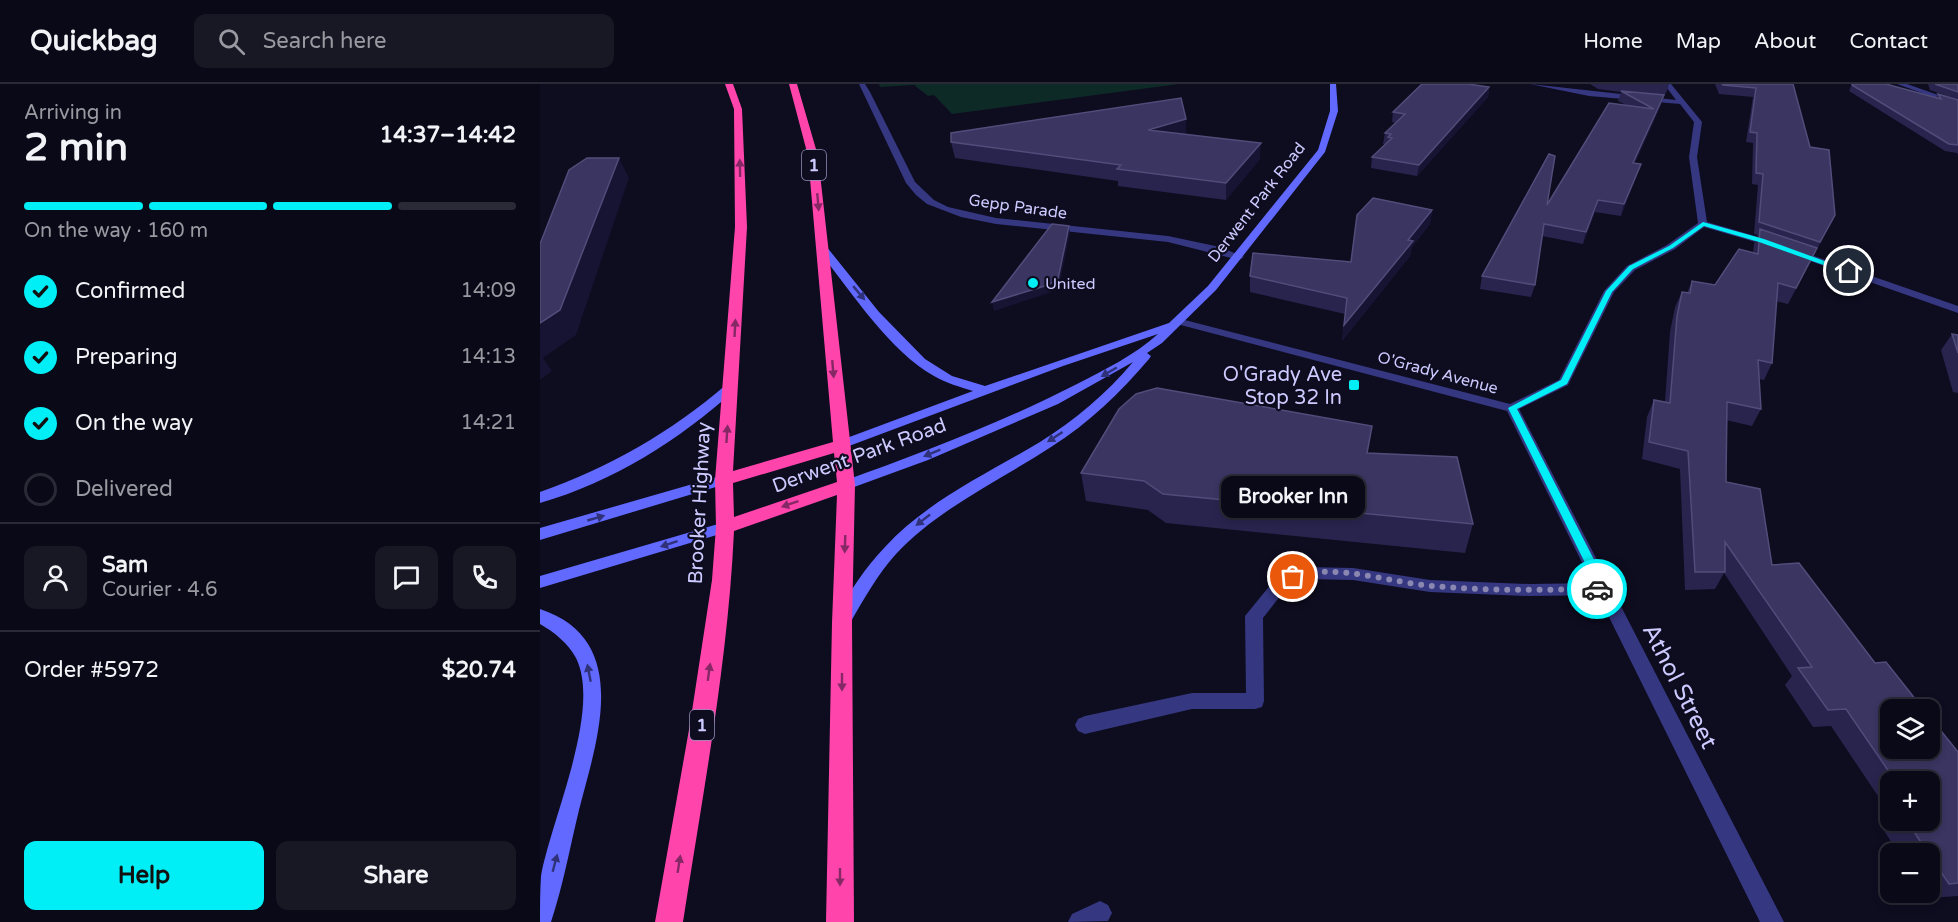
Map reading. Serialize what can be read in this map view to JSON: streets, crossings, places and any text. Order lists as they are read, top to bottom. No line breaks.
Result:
{"streets":{"highway":["1","Derwent Park Road","Brooker Highway"],"street":["Gepp Parade","O'Grady Avenue","Athol Street"]},"crossings":[["1","Derwent Park Road"],["Derwent Park Road","Gepp Parade"],["Derwent Park Road","O'Grady Avenue"],["Derwent Park Road","Brooker Highway"],["O'Grady Avenue","Athol Street"]],"places":{"other":["United","Brooker Inn"],"transit":["O'Grady Ave Stop 32 In"]},"page":{"header":"Quickbag","search":"Search here","nav":["Home","Map","About","Contact"],"heading":["2 min","Arriving in","14:37–14:42"],"panel":["Sam","Courier · 4.6","Order #5972","$20.74"],"bar":"On the way · 160 m","list":[["Confirmed","14:09"],["Preparing","14:13"],["On the way","14:21"],"Delivered"],"bubble":"Brooker Inn","map_buttons":["+","−"],"buttons":["Help","Share"]}}
